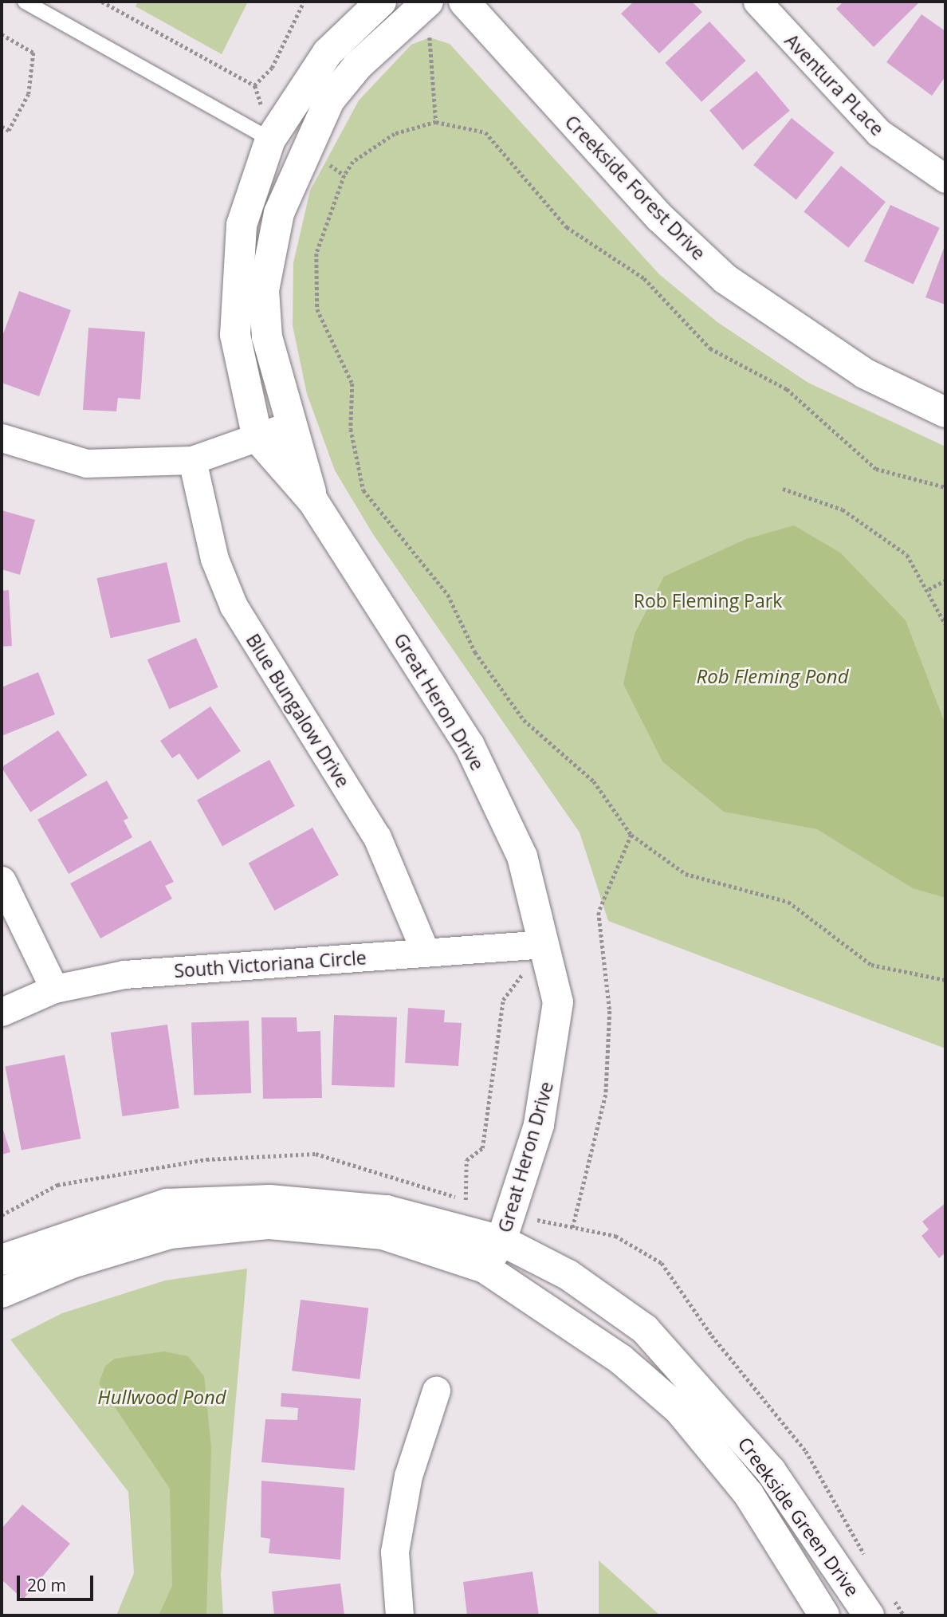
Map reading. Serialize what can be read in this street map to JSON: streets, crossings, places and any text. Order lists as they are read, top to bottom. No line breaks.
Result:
{"streets":{"main road":["Creekside Forest Drive","Great Heron Drive","Creekside Green Drive"],"street":["Aventura PLace","Blue Bungalow Drive","South Victoriana Circle"]},"crossings":[["Great Heron Drive","South Victoriana Circle"],["Great Heron Drive","Creekside Green Drive"],["Blue Bungalow Drive","South Victoriana Circle"]],"water":["Rob Fleming Pond","Hullwood Pond"],"parks":["Rob Fleming Park"],"scale_bar":"20 m"}
